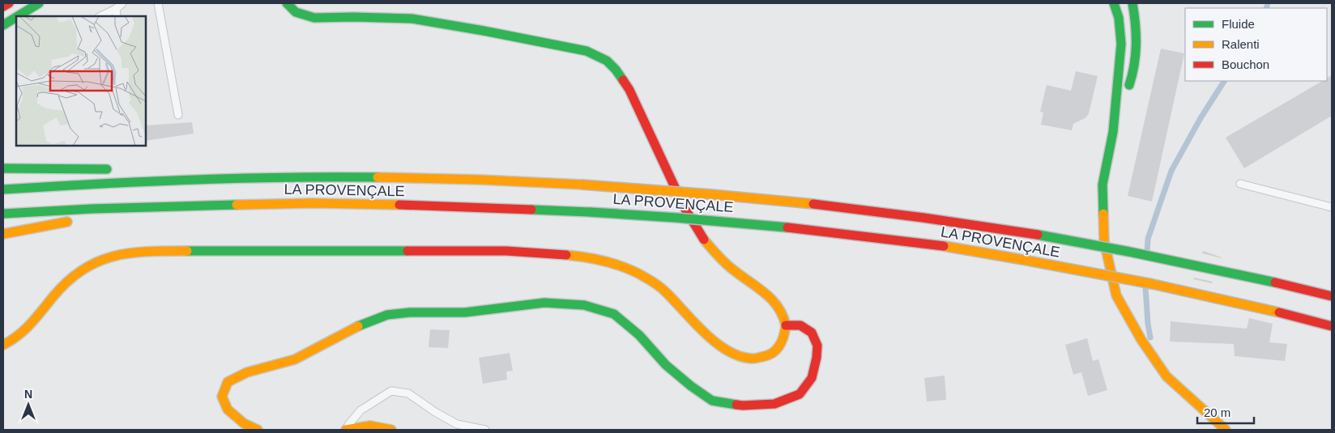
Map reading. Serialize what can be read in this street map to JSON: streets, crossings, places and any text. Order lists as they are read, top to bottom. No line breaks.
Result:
{"streets":{"main road":["LA PROVENÇALE"]},"legend":["Fluide","Ralenti","Bouchon"],"scale_bar":"20 m","north":"top"}
